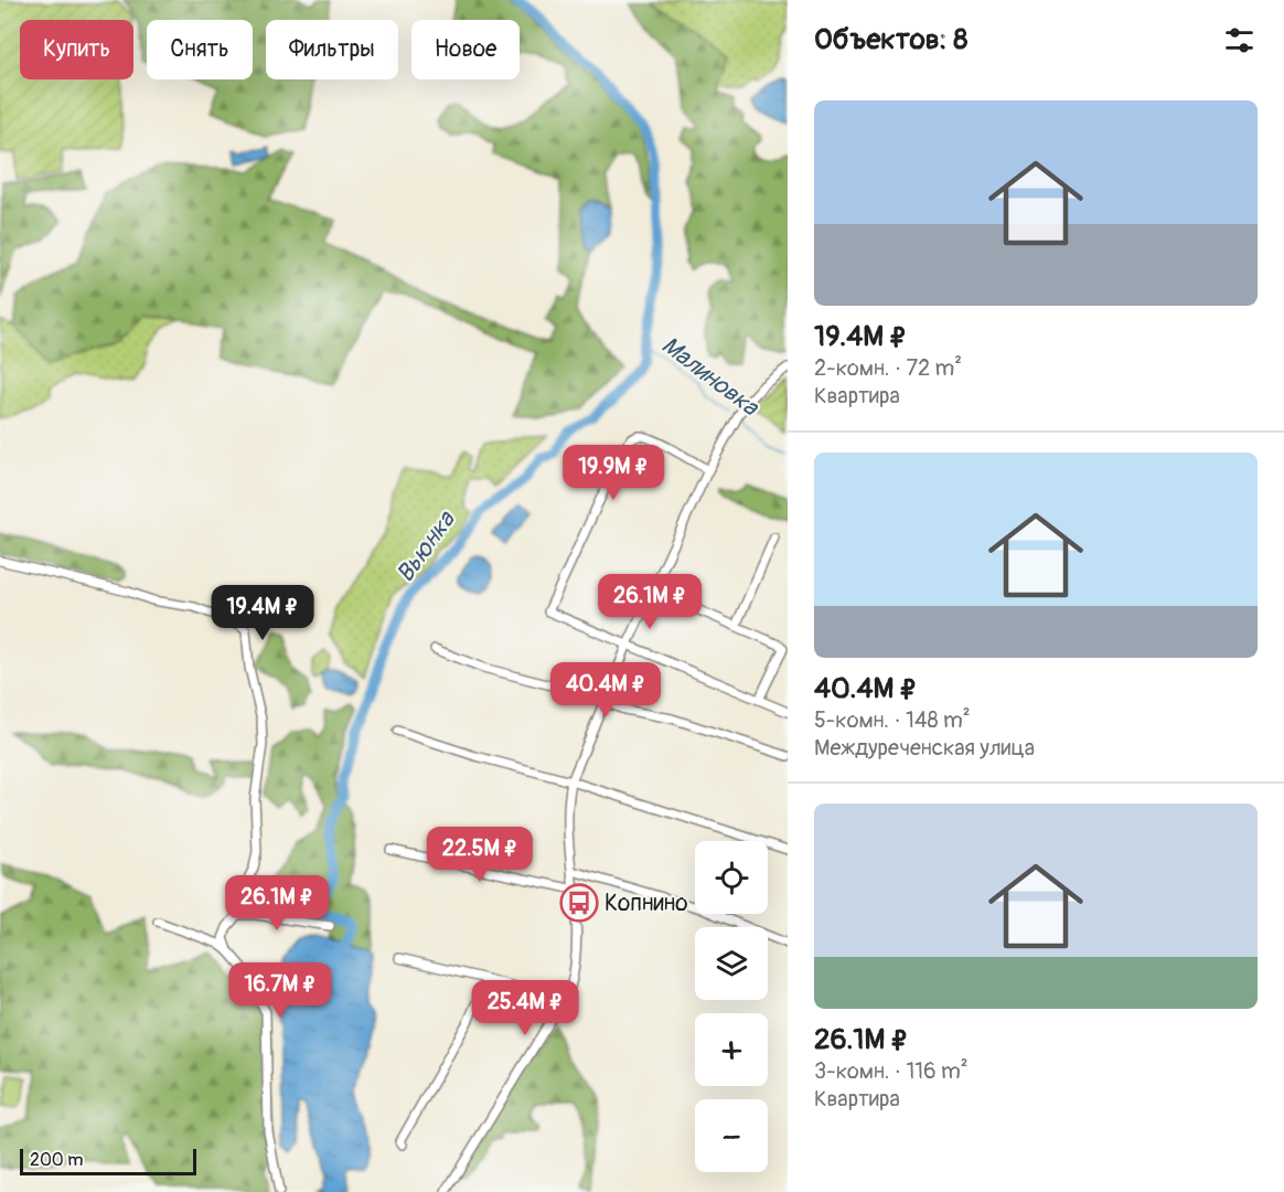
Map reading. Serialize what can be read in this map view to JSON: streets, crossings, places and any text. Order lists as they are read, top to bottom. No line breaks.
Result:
{"water":["Малиновка","Вьюнка"],"places":{"bus stop":["Копнино"]},"scale_bar":"200 m","page":{"heading":"Объектов: 8","chip":["Купить","Снять","Фильтры","Новое"],"list":[{"name":"19.4M ₽","note":"2-комн. · 72 m² · Квартира"},{"name":"40.4M ₽","note":"5-комн. · 148 m² · Междуреченская улица"},{"name":"26.1M ₽","note":"3-комн. · 116 m² · Квартира"}],"price":["19.9M ₽","26.1M ₽","19.4M ₽","40.4M ₽","22.5M ₽","26.1M ₽","16.7M ₽","25.4M ₽"],"map_buttons":["+","−"],"scale":"200 m"}}
